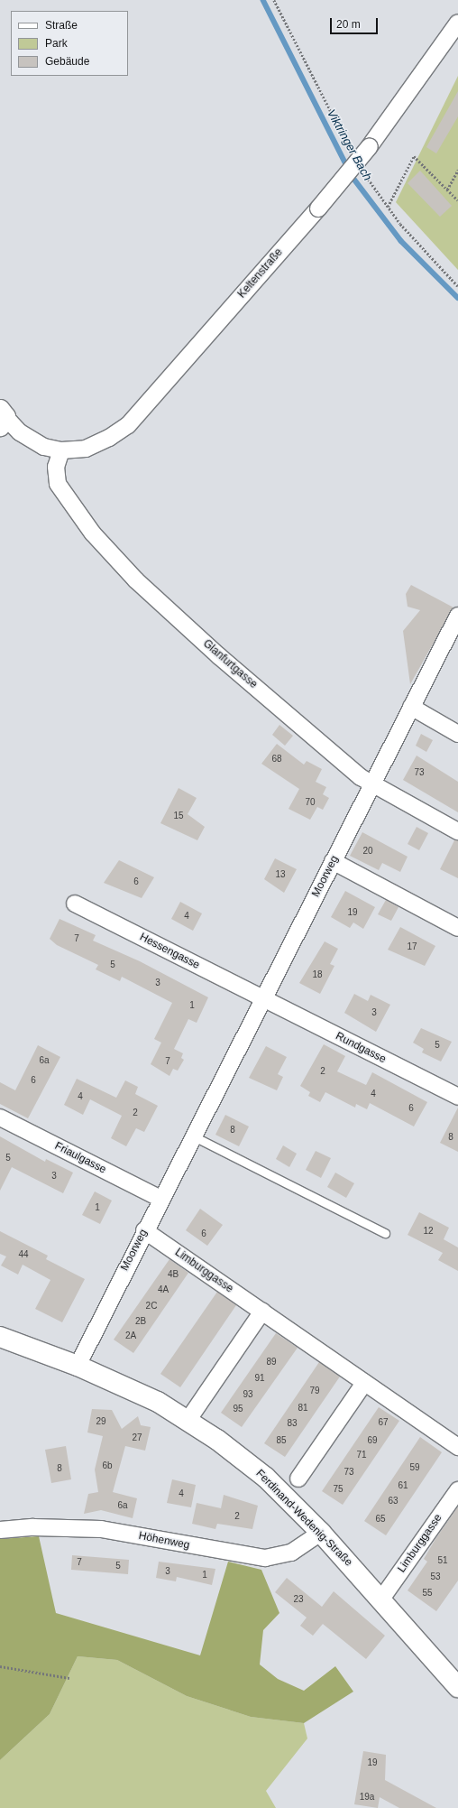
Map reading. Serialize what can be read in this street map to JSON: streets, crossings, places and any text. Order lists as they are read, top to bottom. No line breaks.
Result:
{"streets":{"street":["Keltenstraße","Glanfurtgasse","Moorweg","Hessengasse","Rundgasse","Friaulgasse","Limburggasse","Ferdinand-Wedenig-Straße","Höhenweg"]},"crossings":[["Keltenstraße","Glanfurtgasse"],["Glanfurtgasse","Moorweg"],["Moorweg","Hessengasse"],["Moorweg","Rundgasse"],["Moorweg","Friaulgasse"],["Moorweg","Limburggasse"],["Moorweg","Ferdinand-Wedenig-Straße"],["Hessengasse","Rundgasse"],["Limburggasse","Ferdinand-Wedenig-Straße"],["Ferdinand-Wedenig-Straße","Höhenweg"]],"water":["Viktringer Bach"],"house_numbers":["68","73","70","15","20","13","6","19","4","7","17","5","18","3","1","3","5","6a","7","2","6","4","4","6","2","8","8","5","3","1","12","6","44","4B","4A","2C","2B","2A","89","91","79","93","81","95","29","67","83","27","85","69","71","6b","59","8","73","61","75","4","63","6a","2","65","51","7","5","3","1","53","55","23","19","19a"],"legend":["Straße","Park","Gebäude"],"scale_bar":"20 m"}
